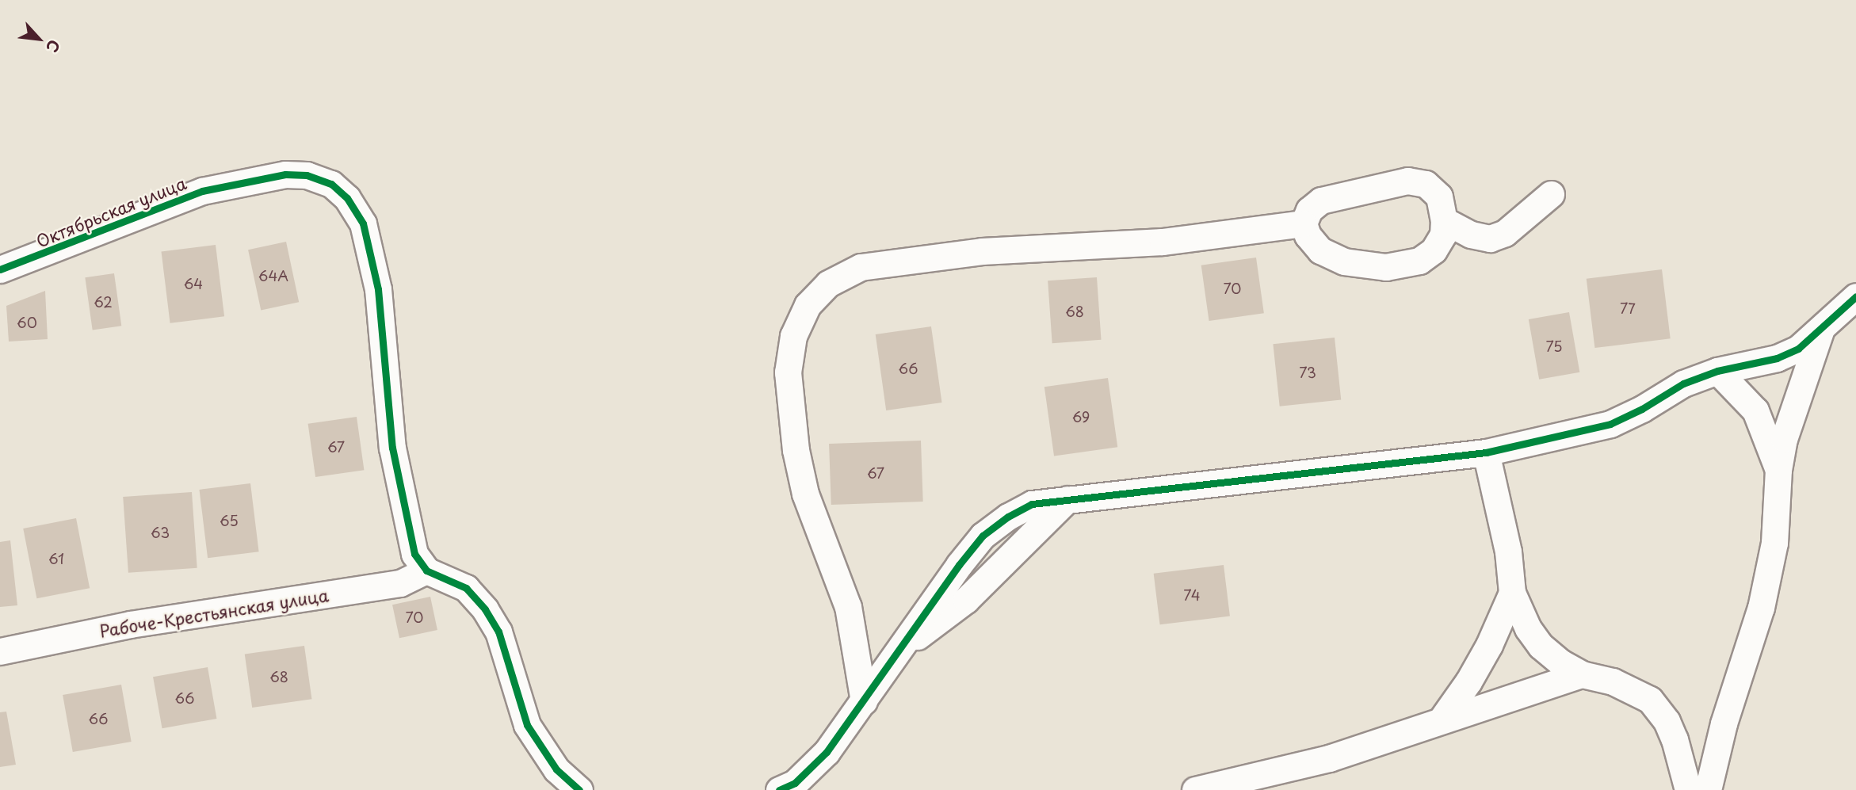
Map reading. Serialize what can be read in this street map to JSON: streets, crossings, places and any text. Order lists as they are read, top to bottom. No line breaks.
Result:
{"streets":{"street":["Октябрьская улица","Рабоче-Крестьянская улица"]},"crossings":[["Октябрьская улица","Рабоче-Крестьянская улица"]],"house_numbers":["64А","64","70","62","77","68","60","75","66","73","69","67","67","65","63","61","74","70","68","66","66"],"north":"bottom right"}
